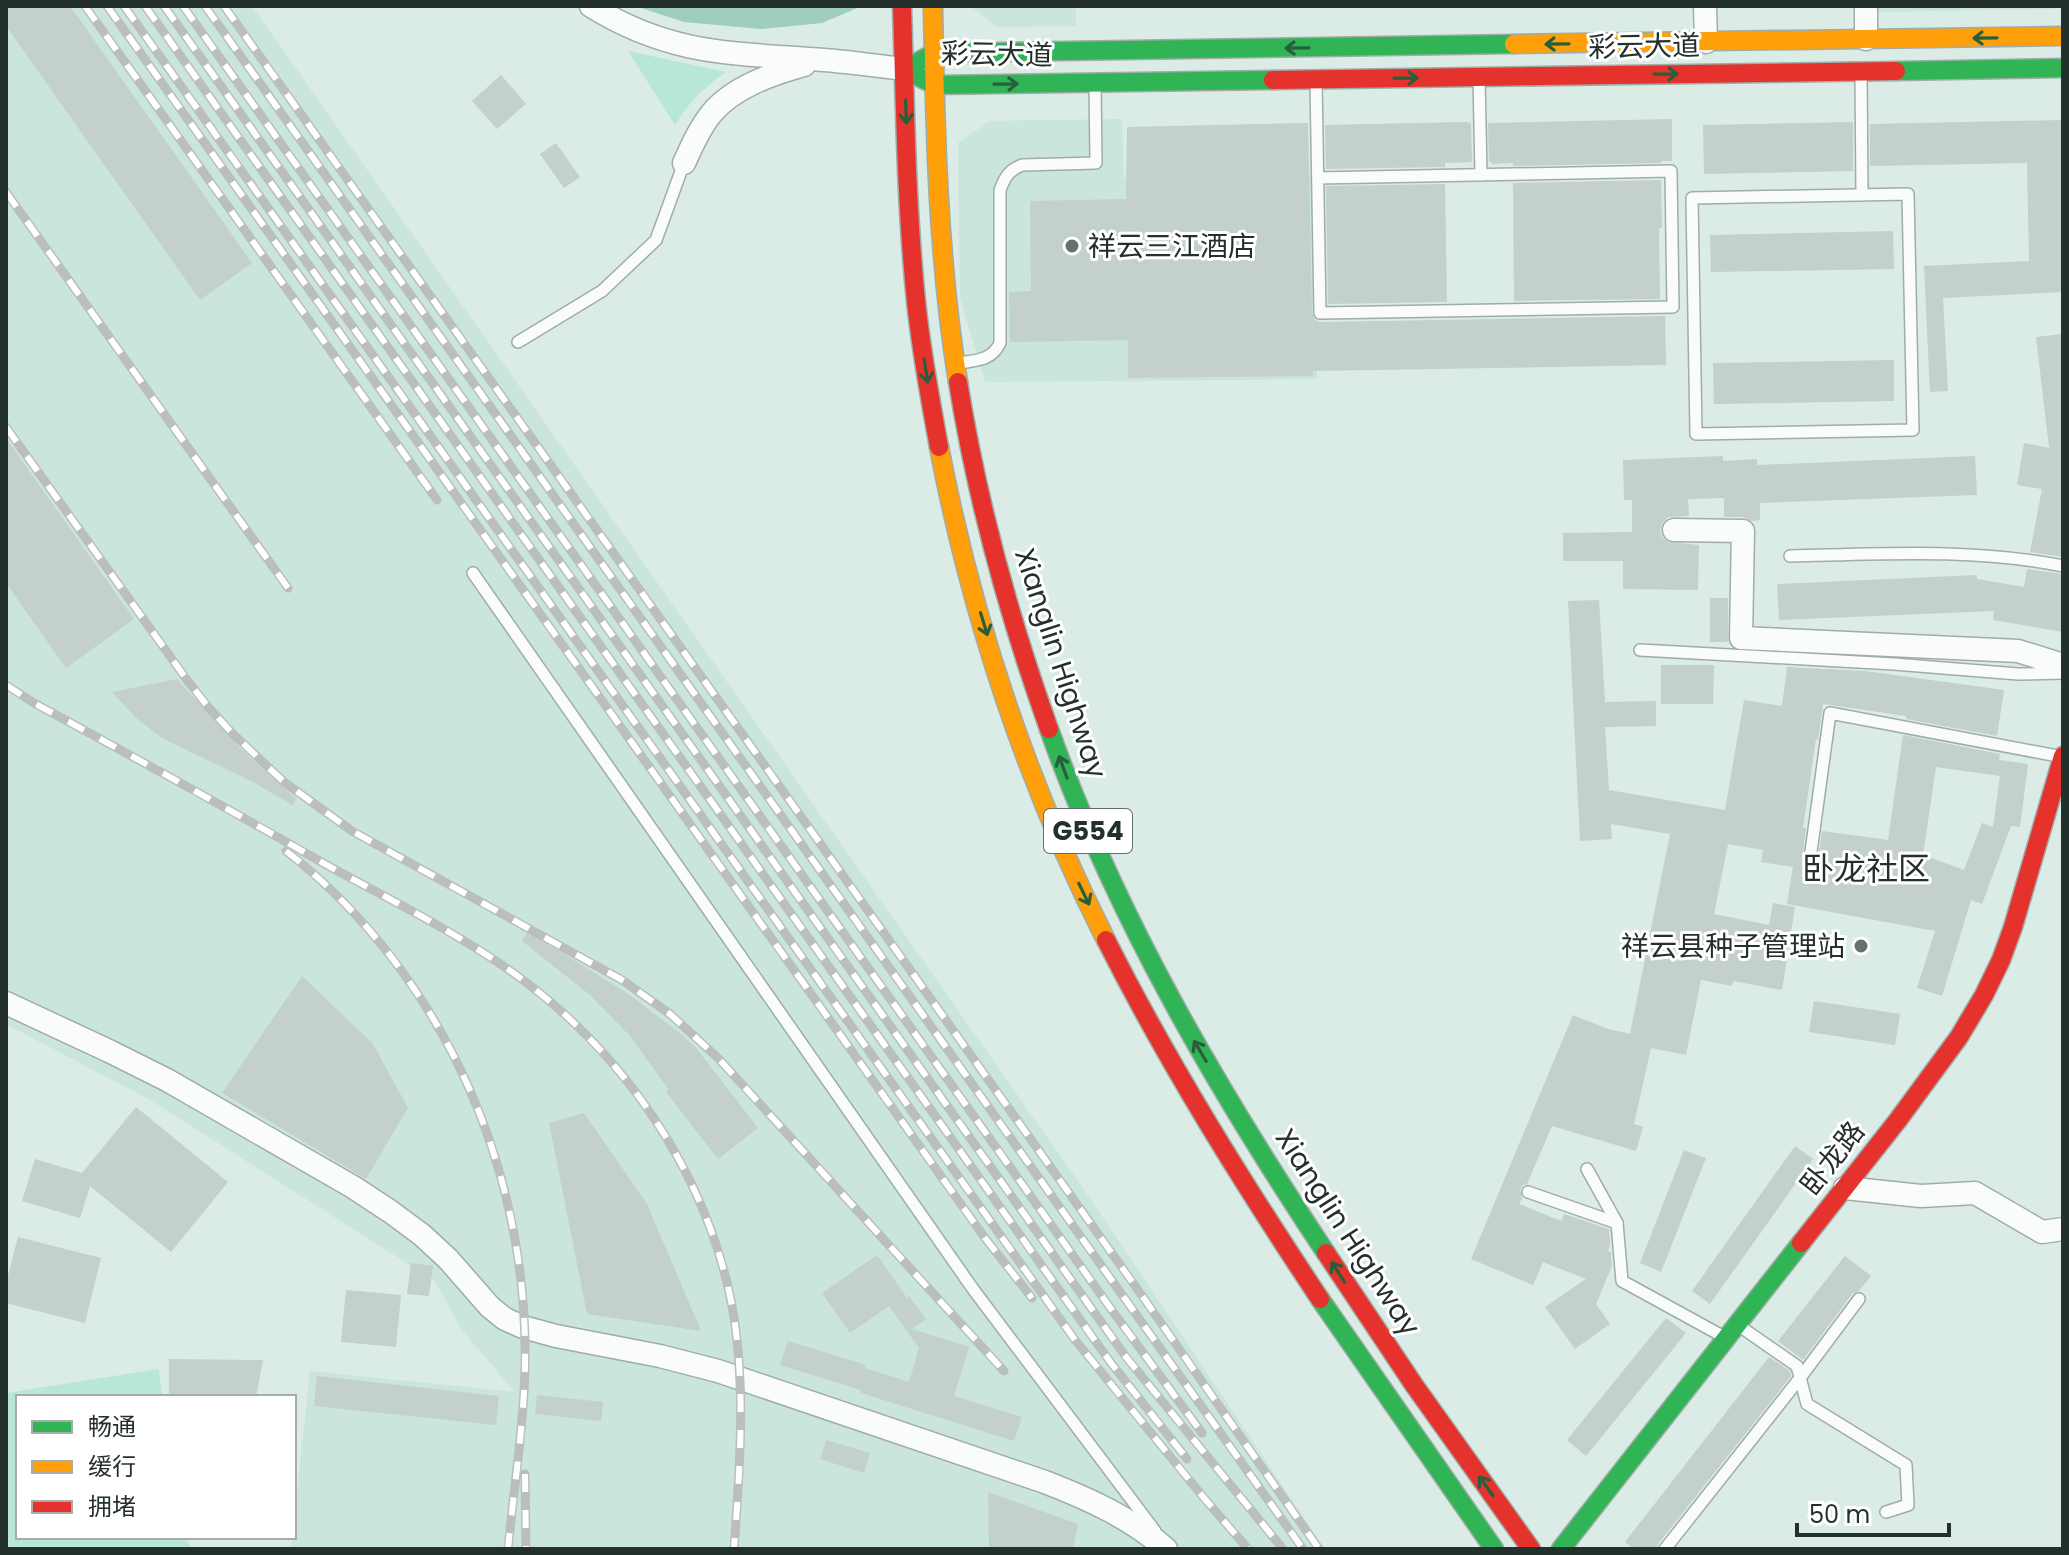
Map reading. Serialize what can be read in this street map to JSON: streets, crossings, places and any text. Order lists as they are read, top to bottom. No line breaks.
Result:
{"streets":{"main road":["彩云大道","Xianglin Highway","G554","卧龙路"]},"crossings":[["彩云大道","Xianglin Highway"]],"districts":["卧龙社区"],"places":["祥云三江酒店","祥云县种子管理站"],"legend":["畅通","缓行","拥堵"],"scale_bar":"50 m"}
